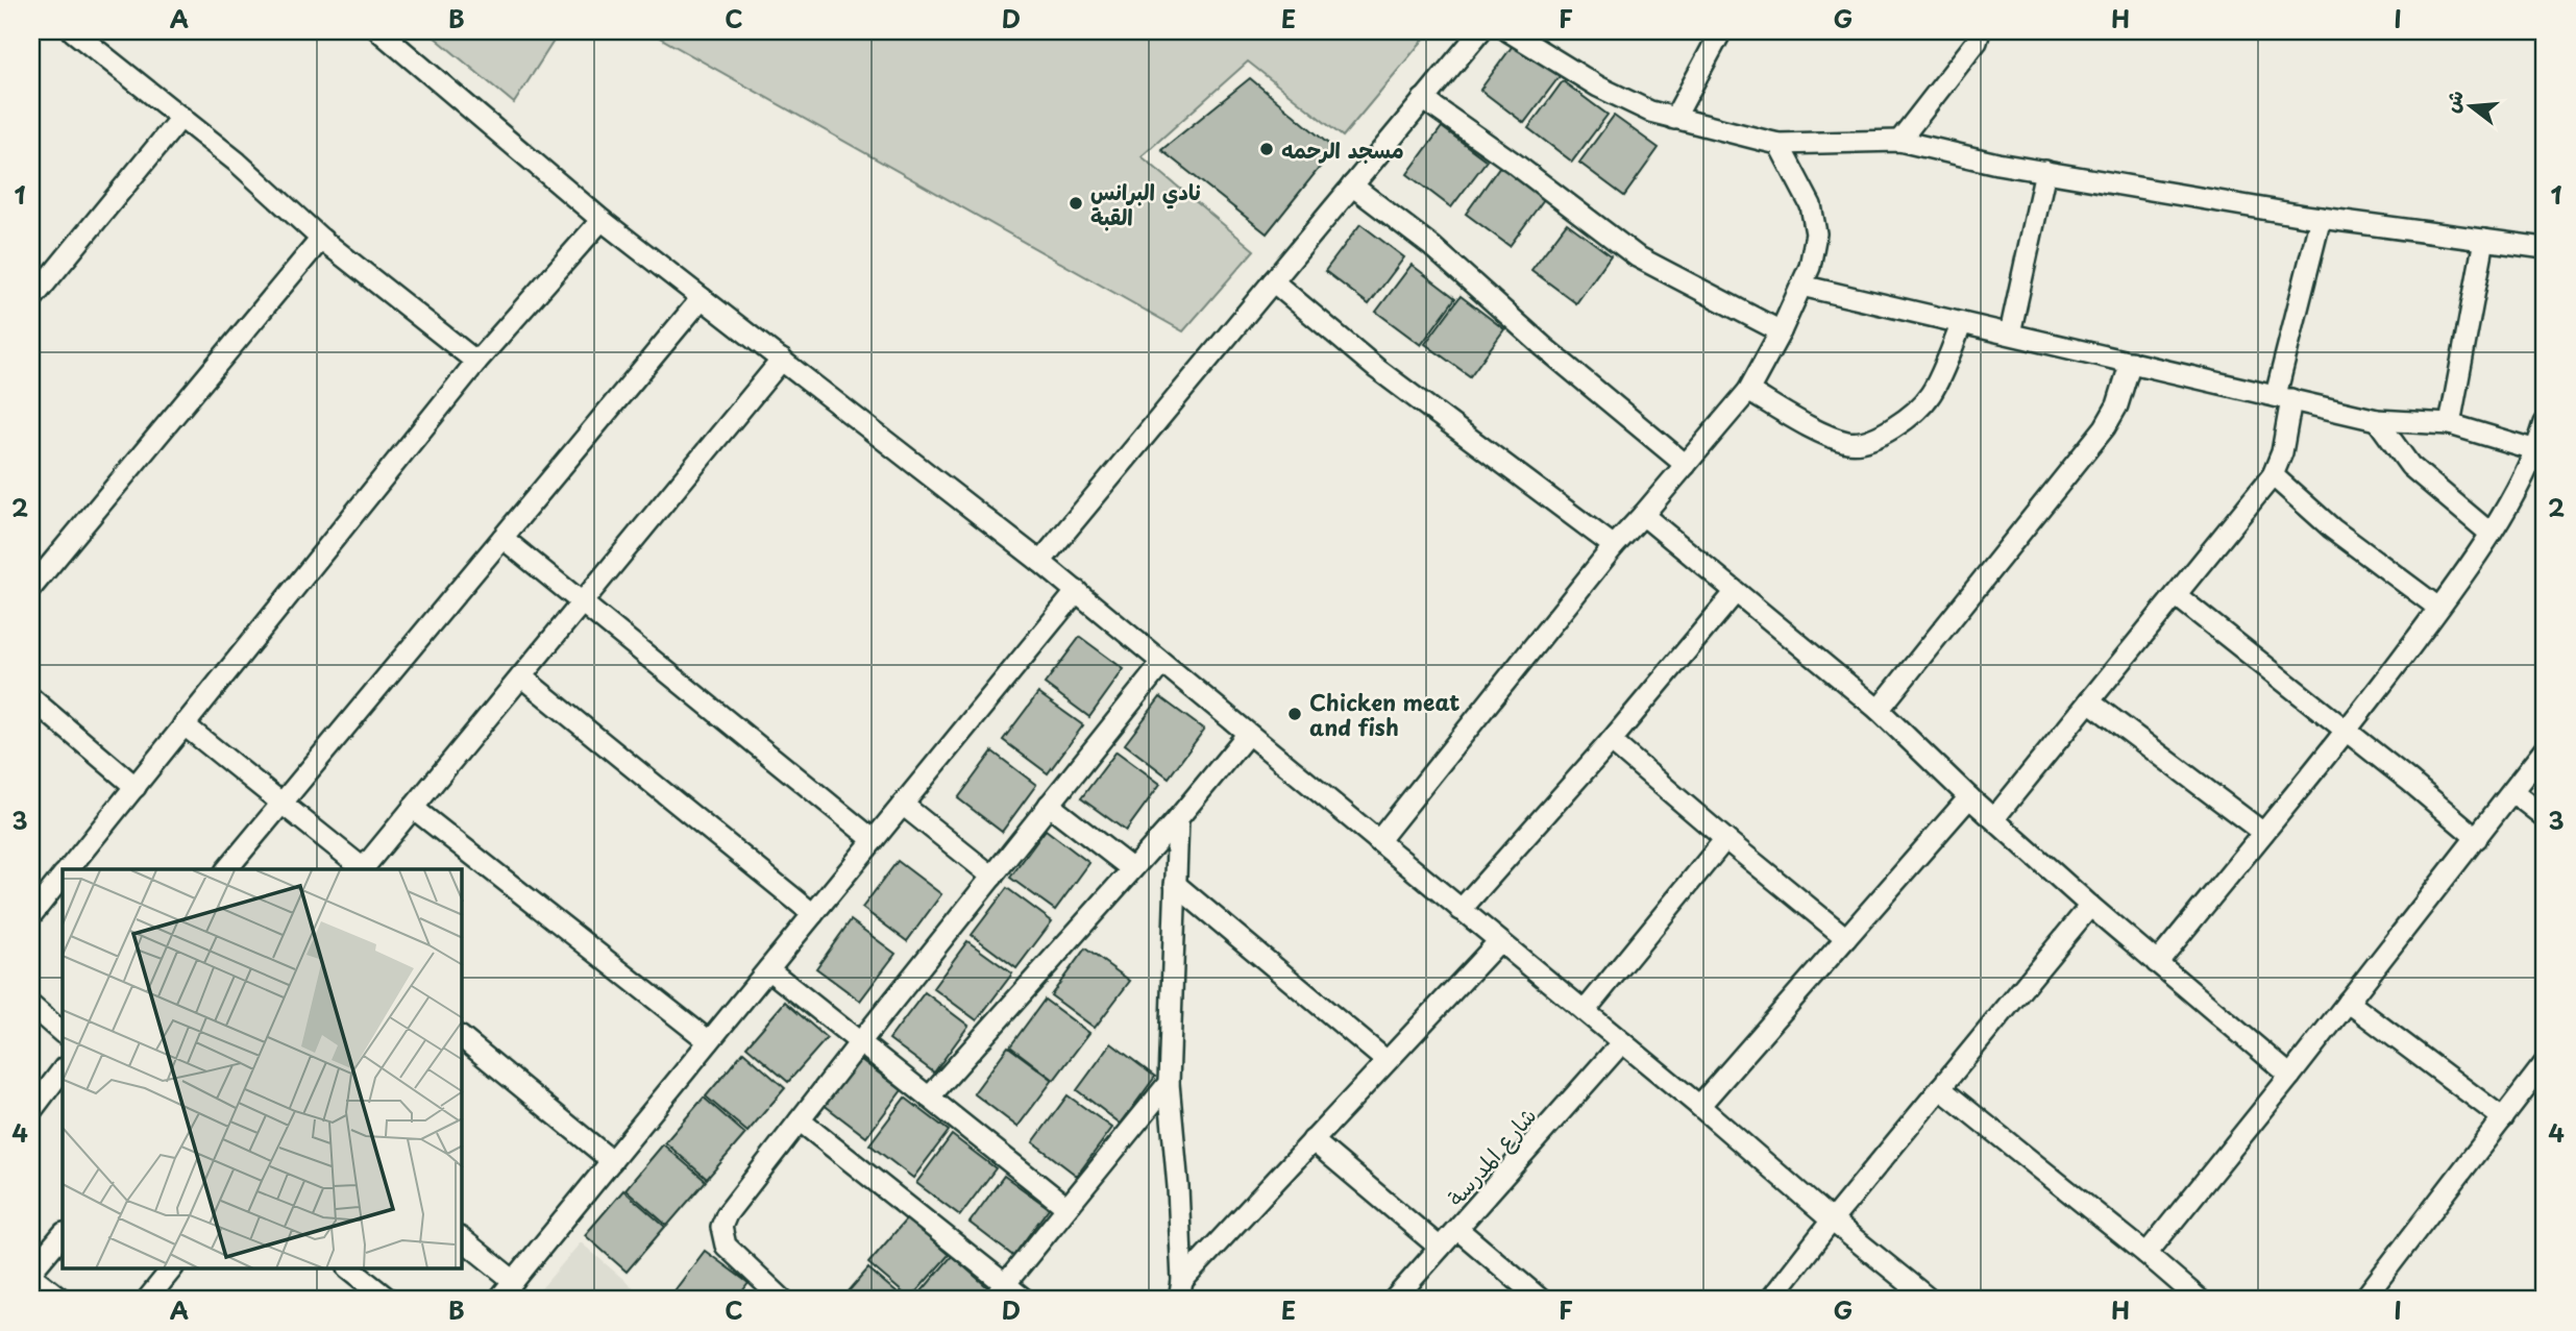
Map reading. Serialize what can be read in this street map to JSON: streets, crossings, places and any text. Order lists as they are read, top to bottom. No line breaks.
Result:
{"streets":{"street":["شارع المدرسة"]},"places":["مسجد الرحمه","نادي البرانس القبة","Chicken meat and fish"],"north":"left","grid":{"columns":["A","B","C","D","E","F","G","H","I"],"rows":["1","2","3","4"]}}
